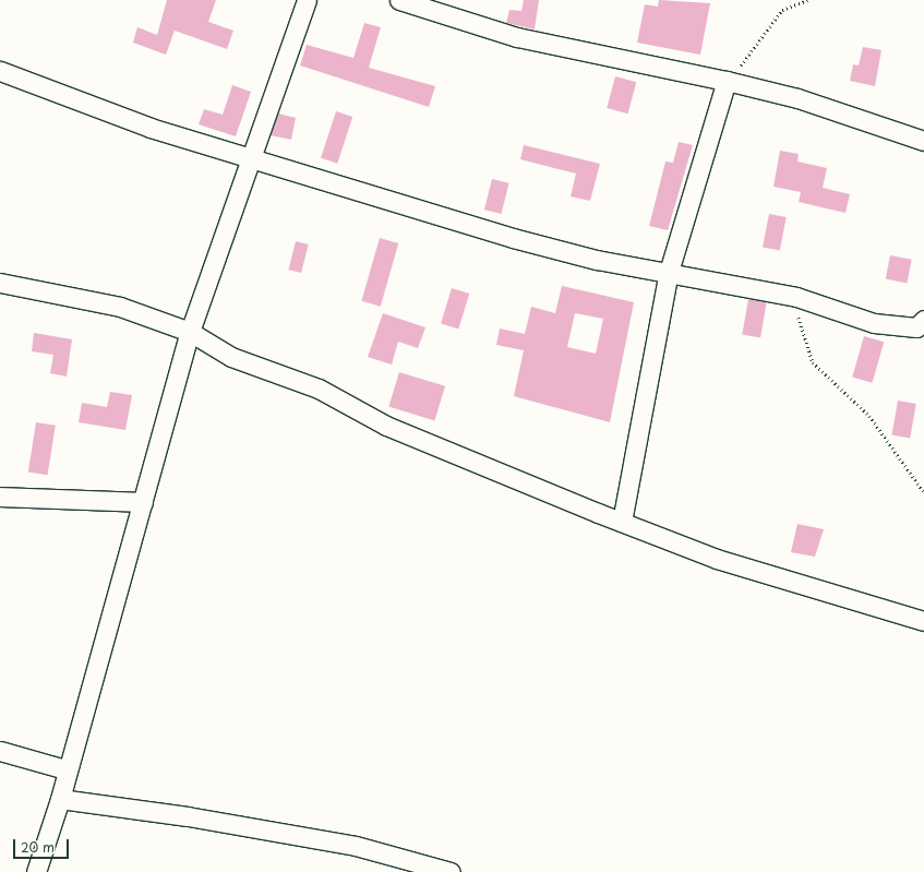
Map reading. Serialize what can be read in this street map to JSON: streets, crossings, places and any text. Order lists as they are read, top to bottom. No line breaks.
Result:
{"scale_bar":"20 m"}
